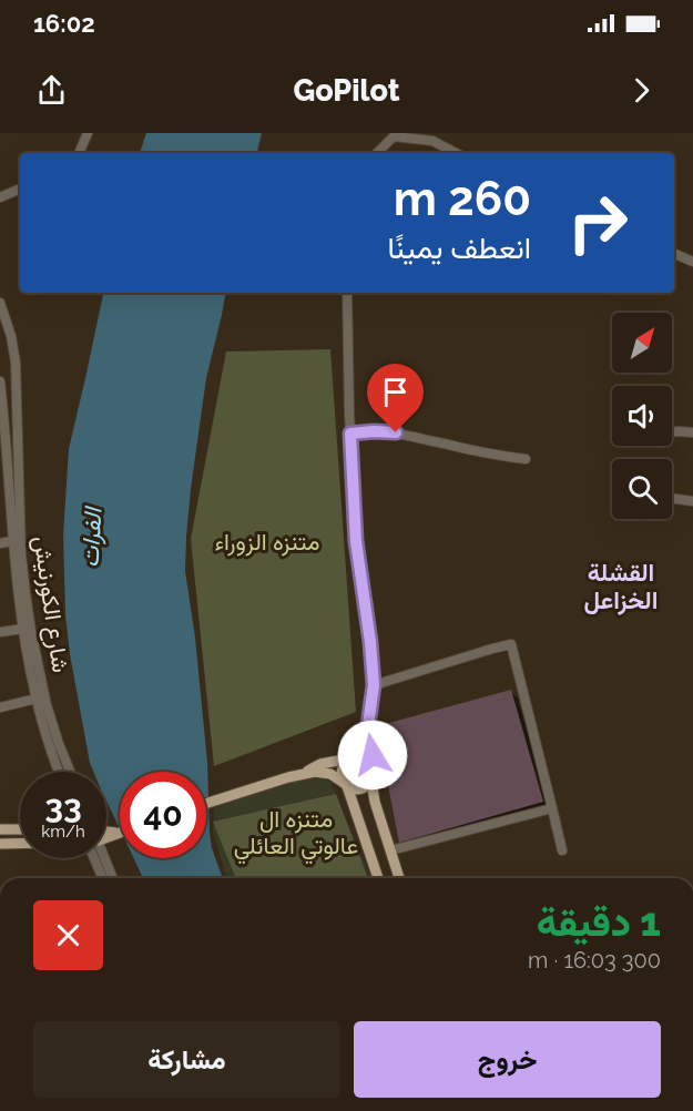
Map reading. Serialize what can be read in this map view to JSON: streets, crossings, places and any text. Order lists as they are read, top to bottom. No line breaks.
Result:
{"streets":{"street":["شارع الكورنيش"]},"districts":["القشلة الخزاعل"],"water":["الفرات"],"parks":["متنزه الزوراء","متنزه ال عالوتي العائلي"],"north":"top right","page":{"status":"16:02","header":"GoPilot","turn":["260 m","انعطف يمينًا"],"speed":"33 km/h","limit":"40","heading":["1 دقيقة","300 m · 16:03"],"buttons":["خروج","مشاركة"]}}
